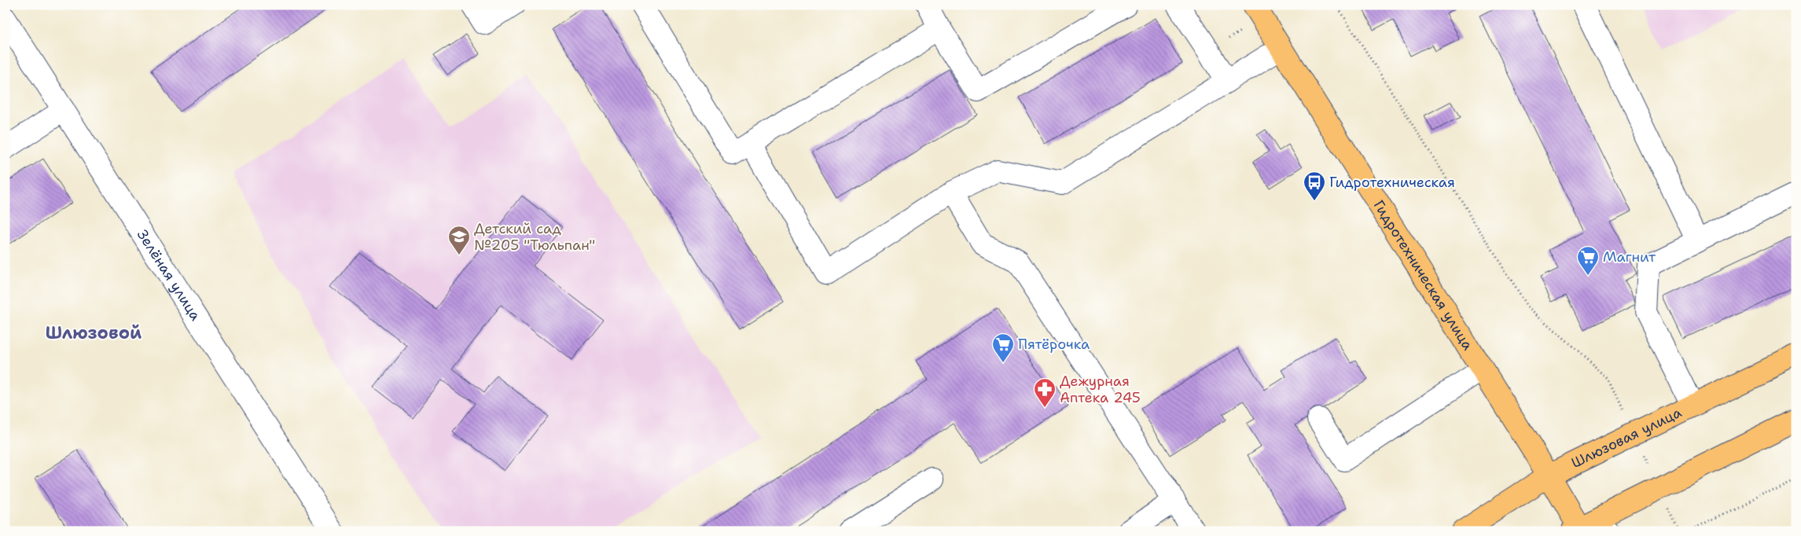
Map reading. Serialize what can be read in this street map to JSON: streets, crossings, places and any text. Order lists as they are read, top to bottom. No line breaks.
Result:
{"streets":{"main road":["Гидротехническая улица","Шлюзовая улица"],"street":["Зелёная улица"]},"crossings":[["Гидротехническая улица","Шлюзовая улица"]],"districts":["Шлюзовой"],"places":{"bus stop":["Гидротехническая"],"school or university":["Детский сад №205 \"Тюльпан\""],"supermarket":["Магнит","Пятёрочка"],"pharmacy":["Дежурная Аптека 245"]}}
